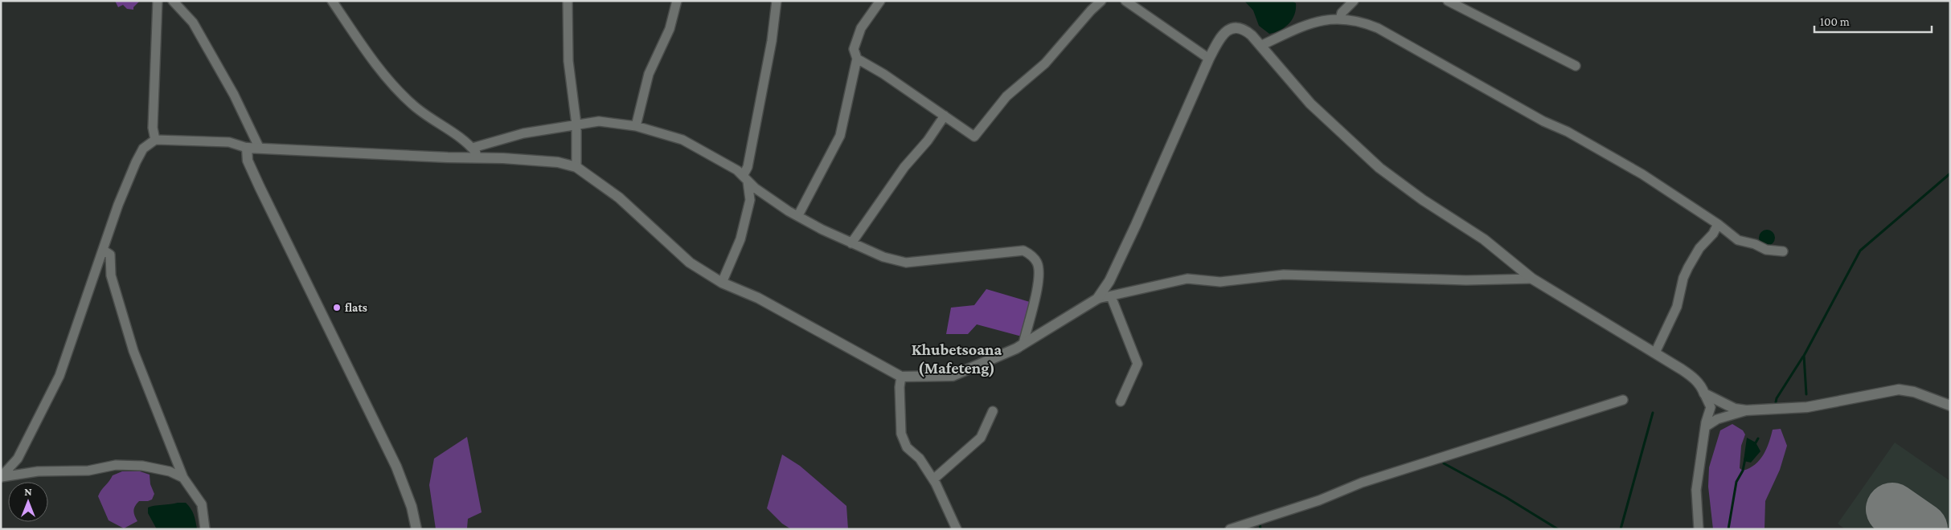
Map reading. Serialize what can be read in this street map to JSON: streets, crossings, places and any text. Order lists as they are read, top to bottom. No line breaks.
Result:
{"districts":["Khubetsoana (Mafeteng)"],"places":["flats"],"scale_bar":"100 m","north":"top"}
